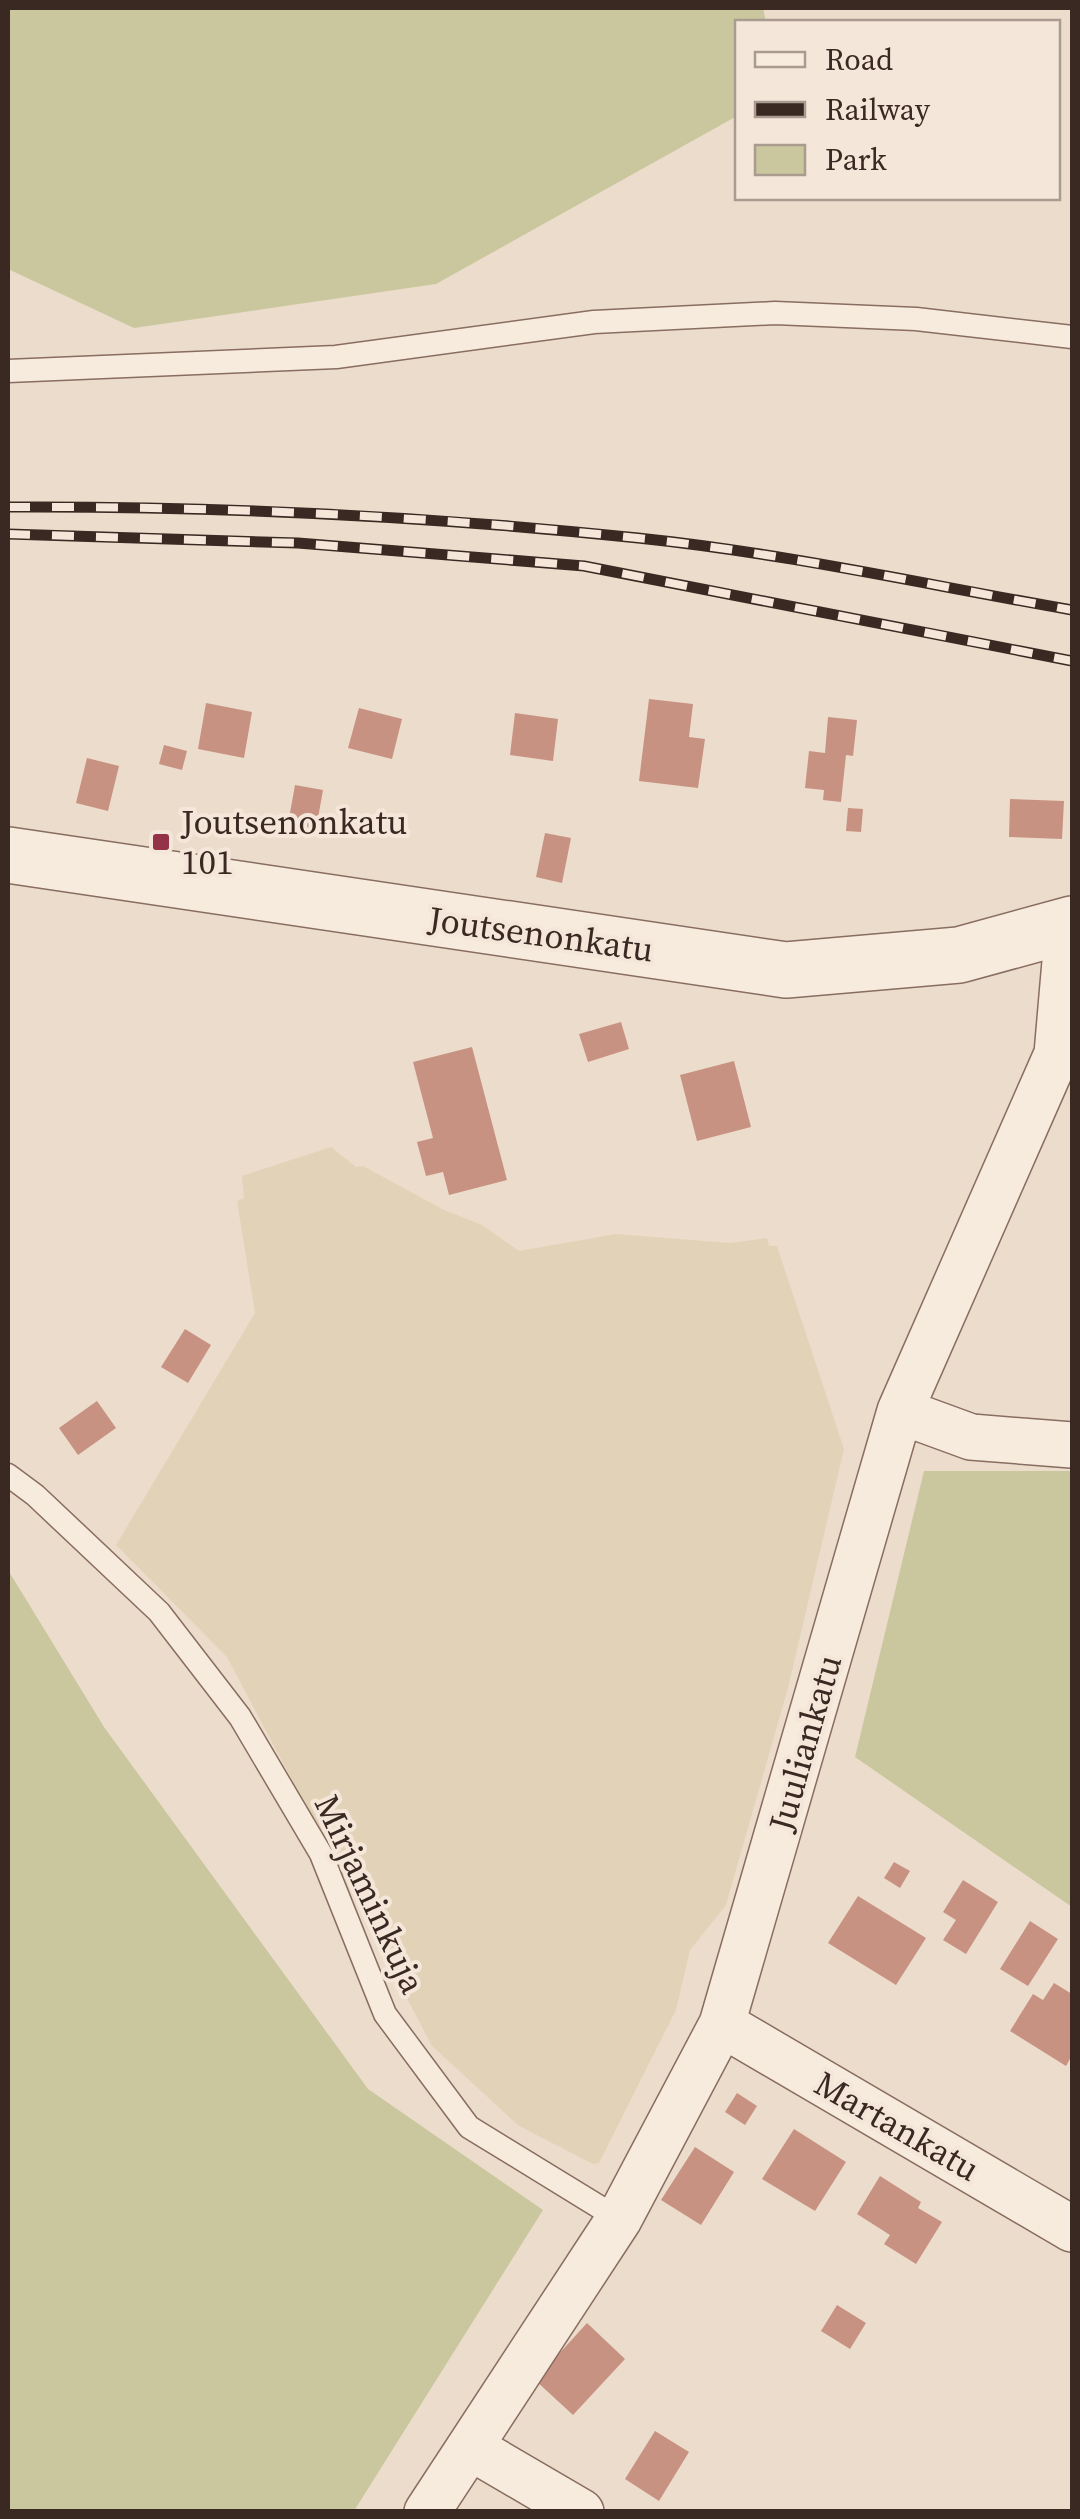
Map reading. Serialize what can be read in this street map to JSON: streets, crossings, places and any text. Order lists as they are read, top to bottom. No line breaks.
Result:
{"streets":{"street":["Joutsenonkatu","Juuliankatu","Martankatu"],"lane":["Mirjaminkuja"]},"crossings":[["Joutsenonkatu","Juuliankatu"],["Juuliankatu","Mirjaminkuja"],["Juuliankatu","Martankatu"]],"places":{"transit":["Joutsenonkatu 101"]},"legend":["Road","Railway","Park"]}
